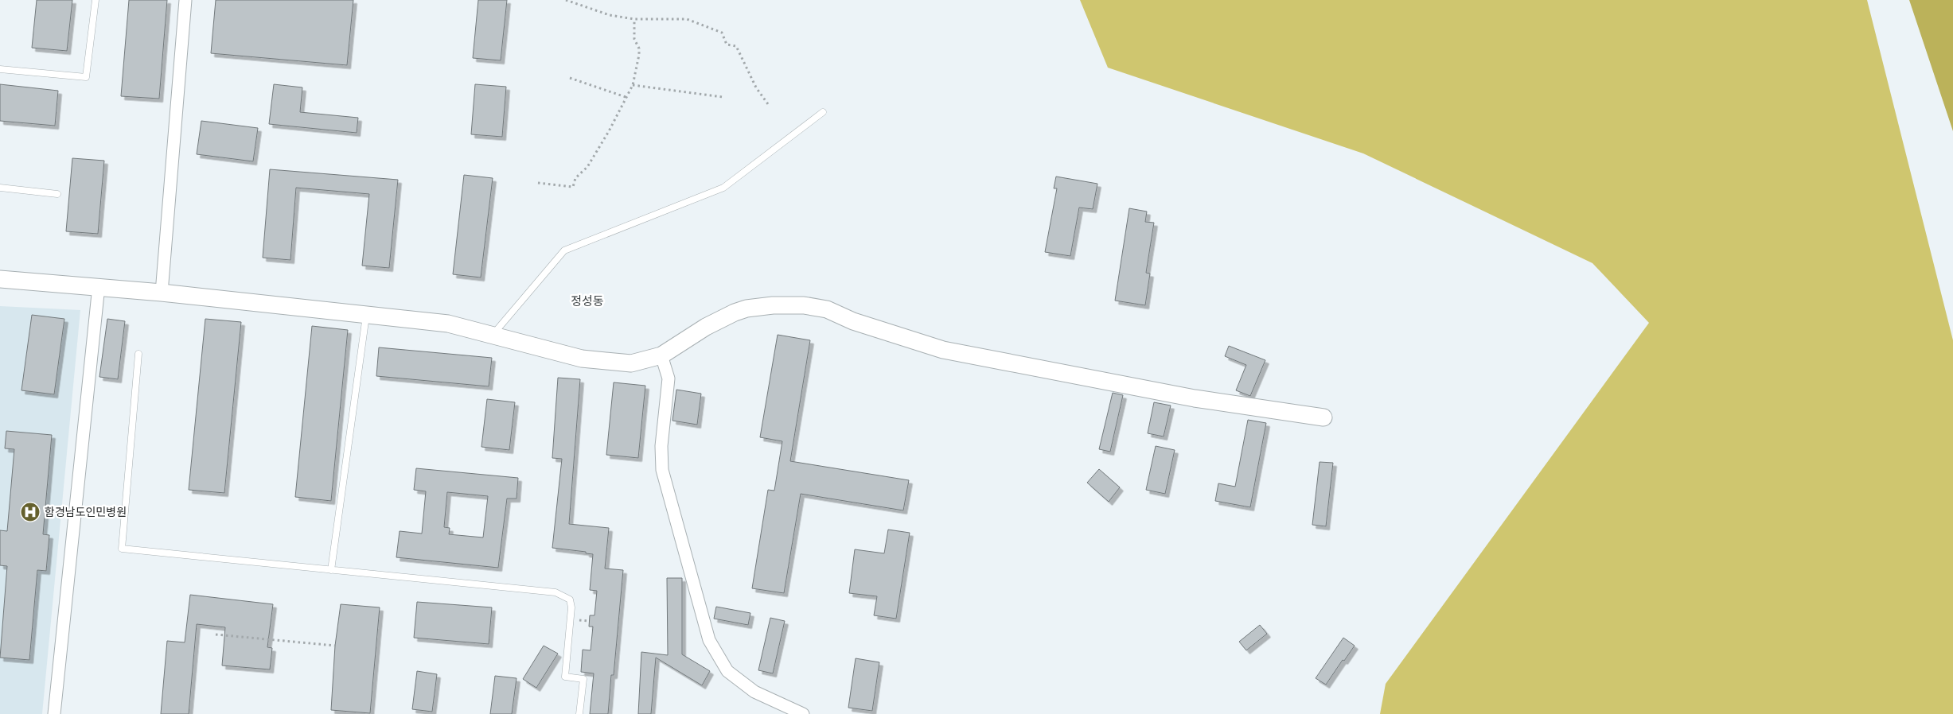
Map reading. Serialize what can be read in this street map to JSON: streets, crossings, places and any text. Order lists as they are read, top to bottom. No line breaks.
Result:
{"districts":["정성동"],"places":{"hospital":["함경남도인민병원"]}}
